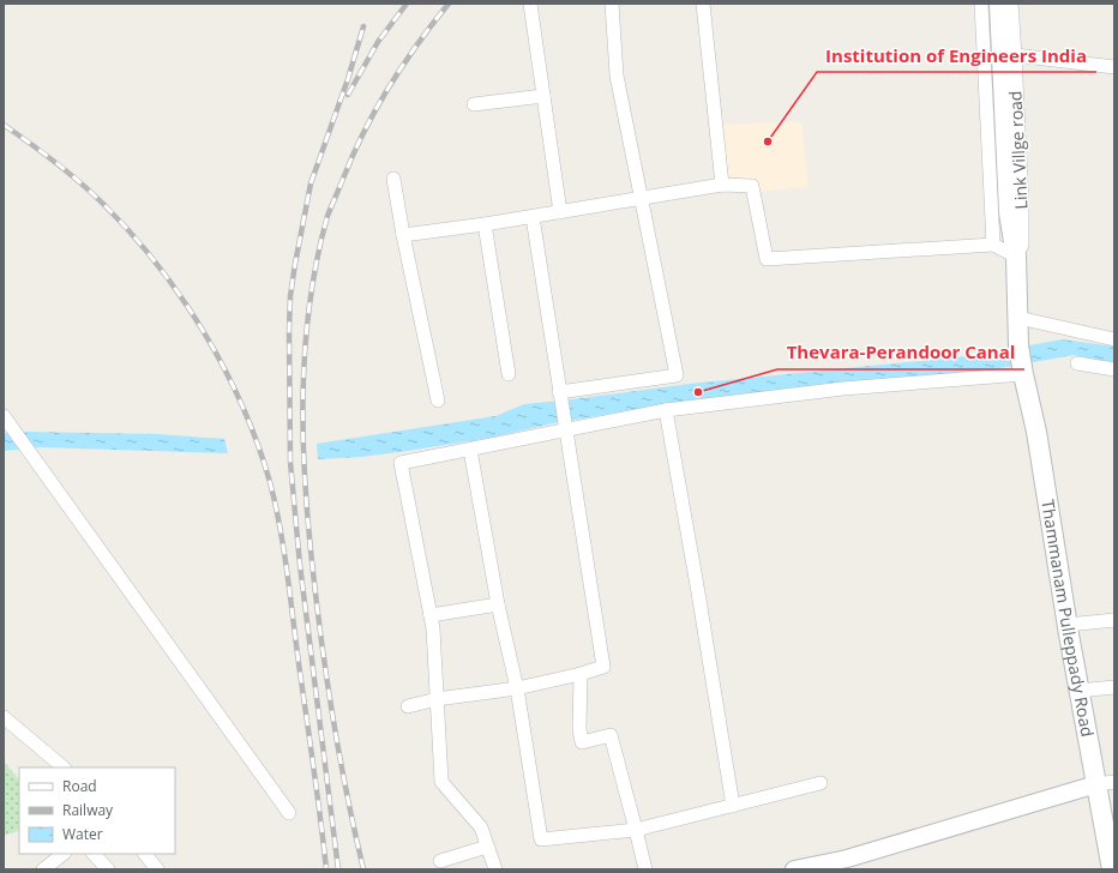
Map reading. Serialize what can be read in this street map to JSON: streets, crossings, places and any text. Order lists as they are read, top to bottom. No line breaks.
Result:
{"streets":{"main road":["Thammanam Pulleppady Road"],"street":["Link Villge road"]},"crossings":[["Link Villge road","Thammanam Pulleppady Road"]],"places":["Institution of Engineers India","Thevara-Perandoor Canal"],"legend":["Road","Railway","Water"]}
